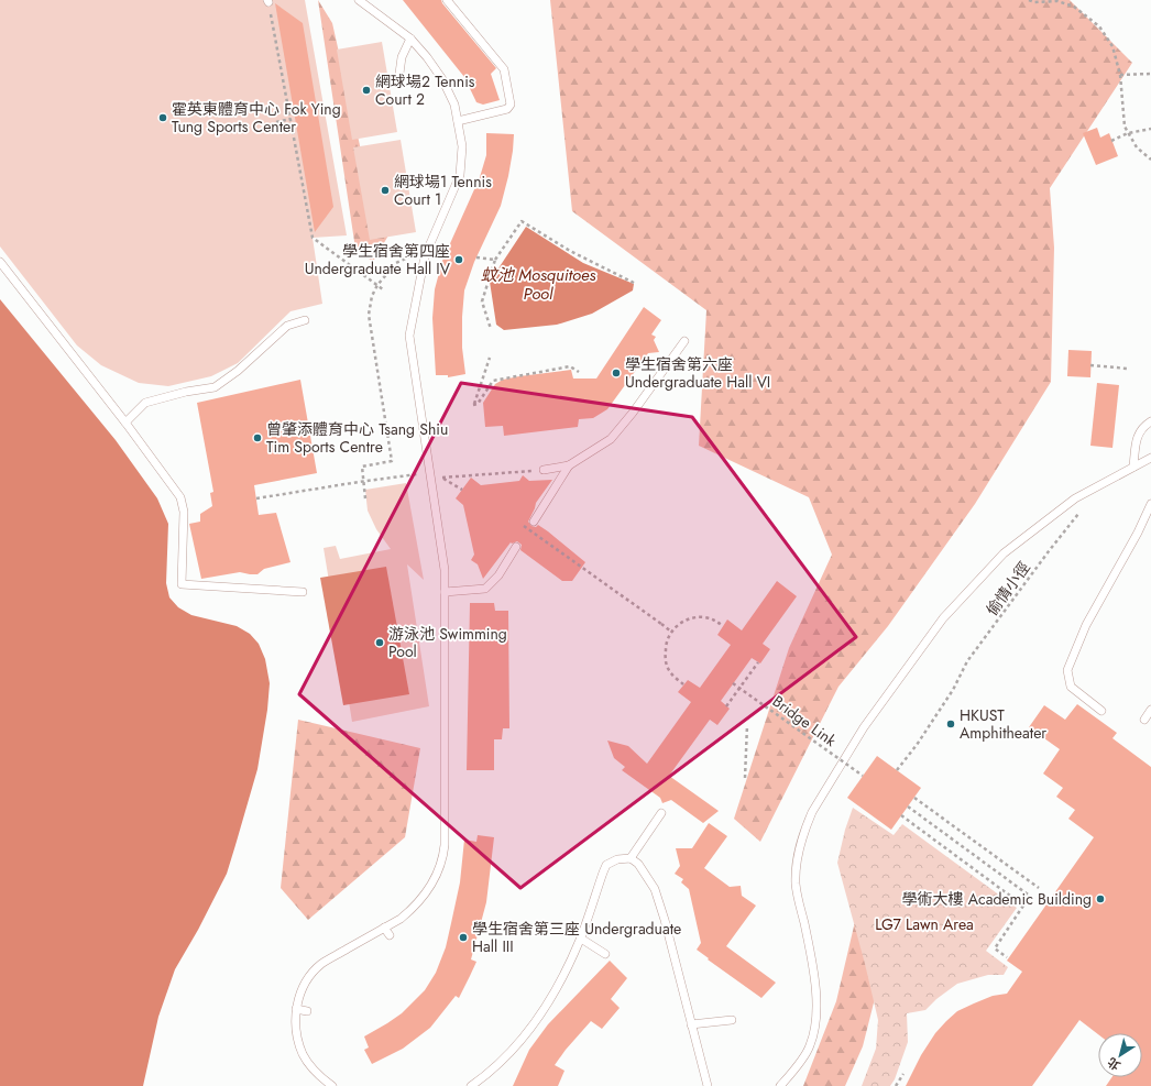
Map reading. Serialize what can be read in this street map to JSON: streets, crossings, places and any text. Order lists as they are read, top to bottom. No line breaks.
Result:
{"streets":{"path":["偷情小徑","Bridge Link"]},"water":["蚊池 Mosquitoes Pool"],"parks":["LG7 Lawn Area"],"places":["網球場2 Tennis Court 2","霍英東體育中心 Fok Ying Tung Sports Center","網球場1 Tennis Court 1","學生宿舍第四座 Undergraduate Hall IV","學生宿舍第六座 Undergraduate Hall VI","曾肇添體育中心 Tsang Shiu Tim Sports Centre","游泳池 Swimming Pool","HKUST Amphitheater","學術大樓 Academic Building","學生宿舍第三座 Undergraduate Hall III"],"north":"bottom left"}
